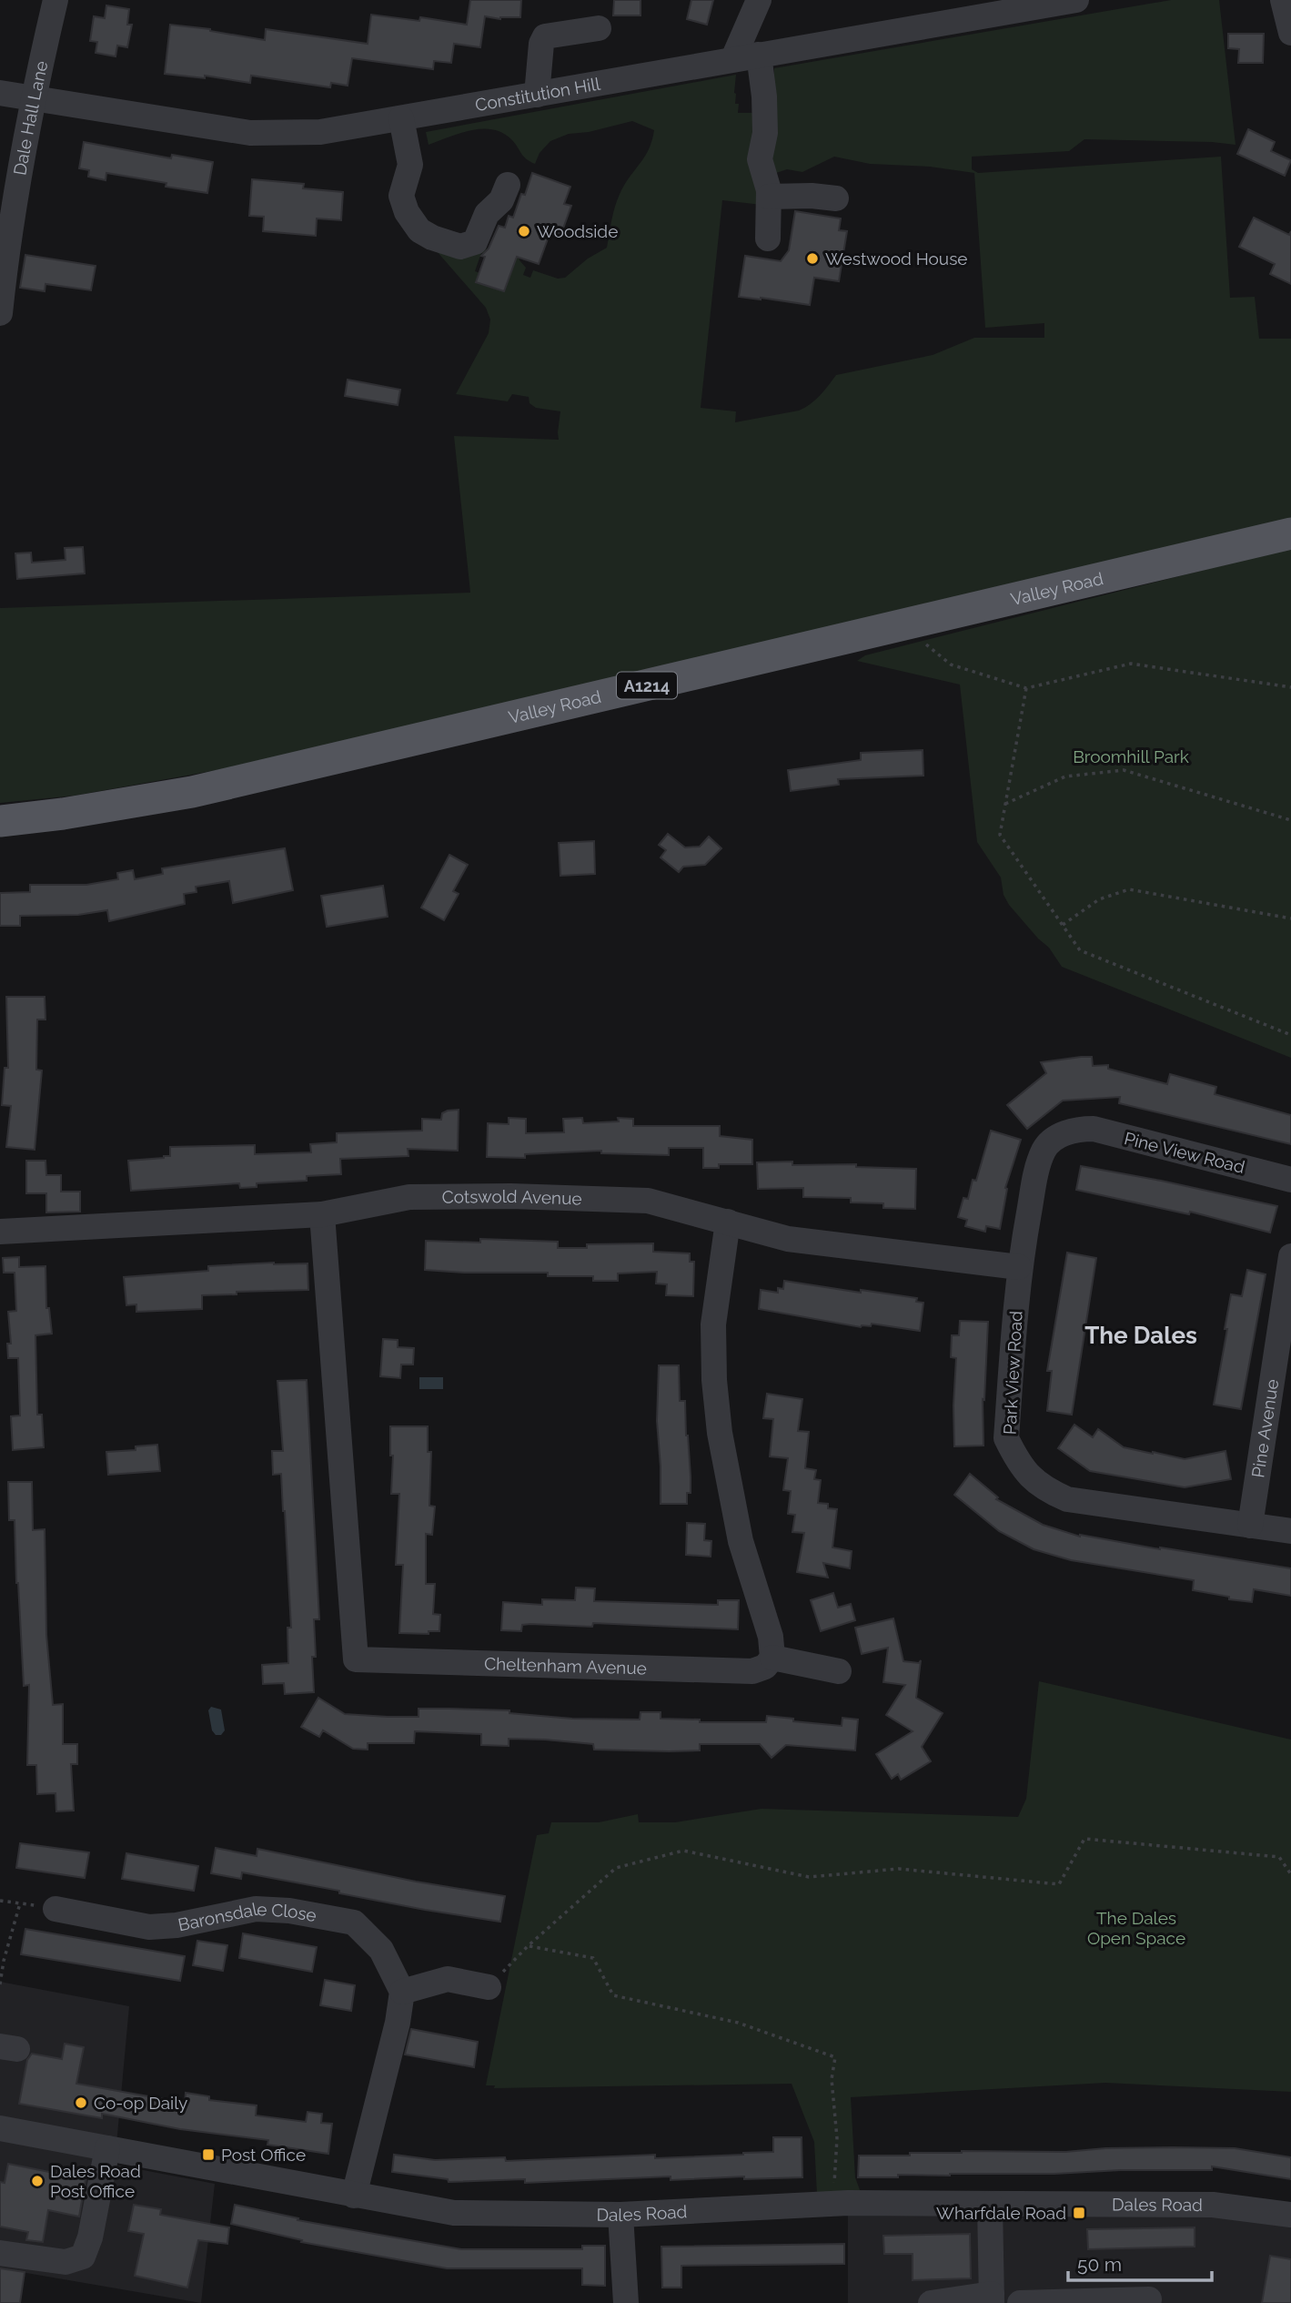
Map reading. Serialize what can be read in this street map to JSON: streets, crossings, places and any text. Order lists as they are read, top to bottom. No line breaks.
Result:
{"streets":{"main road":["Valley Road","A1214"],"street":["Constitution Hill","Dale Hall Lane","Pine View Road","Cotswold Avenue","Park View Road","Pine Avenue","Cheltenham Avenue","Baronsdale Close","Dales Road"]},"crossings":[["Constitution Hill","Dale Hall Lane"],["Pine View Road","Park View Road"],["Cotswold Avenue","Park View Road"],["Cotswold Avenue","Cheltenham Avenue"],["Park View Road","Pine Avenue"]],"districts":["The Dales"],"parks":["Broomhill Park","The Dales Open Space"],"places":{"other":["Woodside","Westwood House","Co-op Daily","Dales Road Post Office"],"transit":["Post Office","Wharfdale Road"]},"scale_bar":"50 m"}
